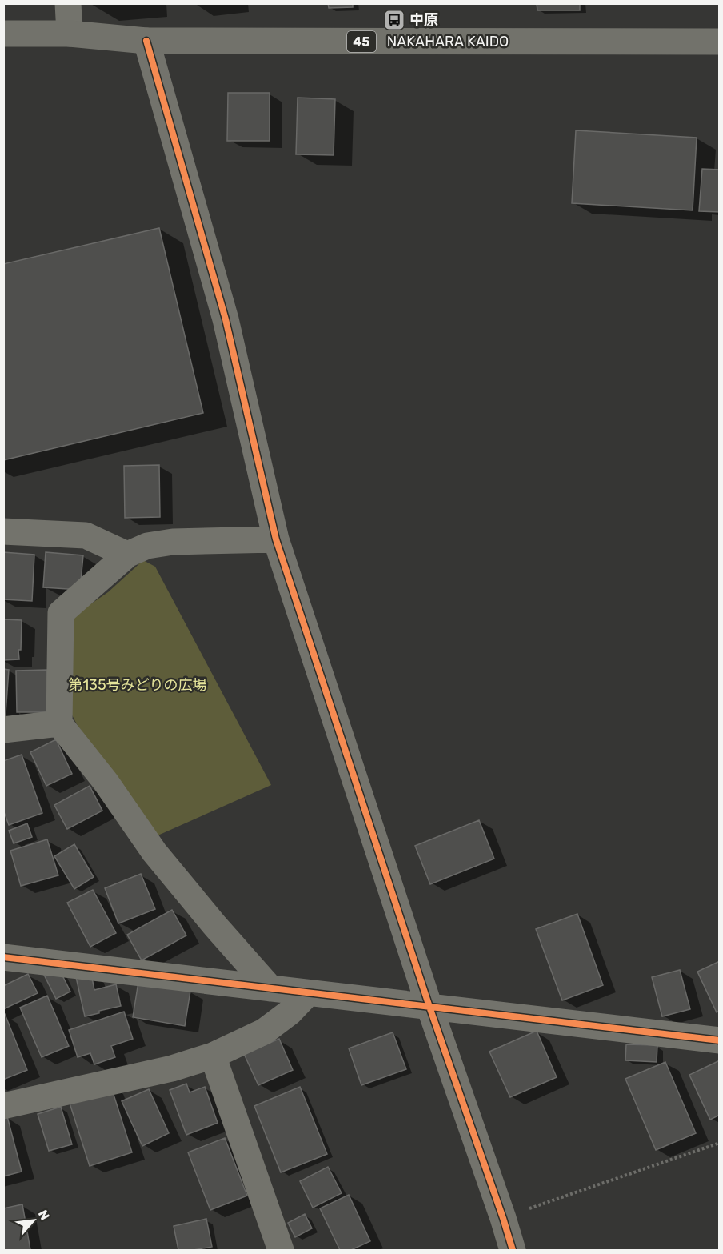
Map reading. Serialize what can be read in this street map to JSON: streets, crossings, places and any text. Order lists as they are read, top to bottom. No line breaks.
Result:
{"streets":{"main road":["45","NAKAHARA KAIDO"]},"parks":["第135号みどりの広場"],"places":{"bus stop":["中原"]},"north":"top right"}
